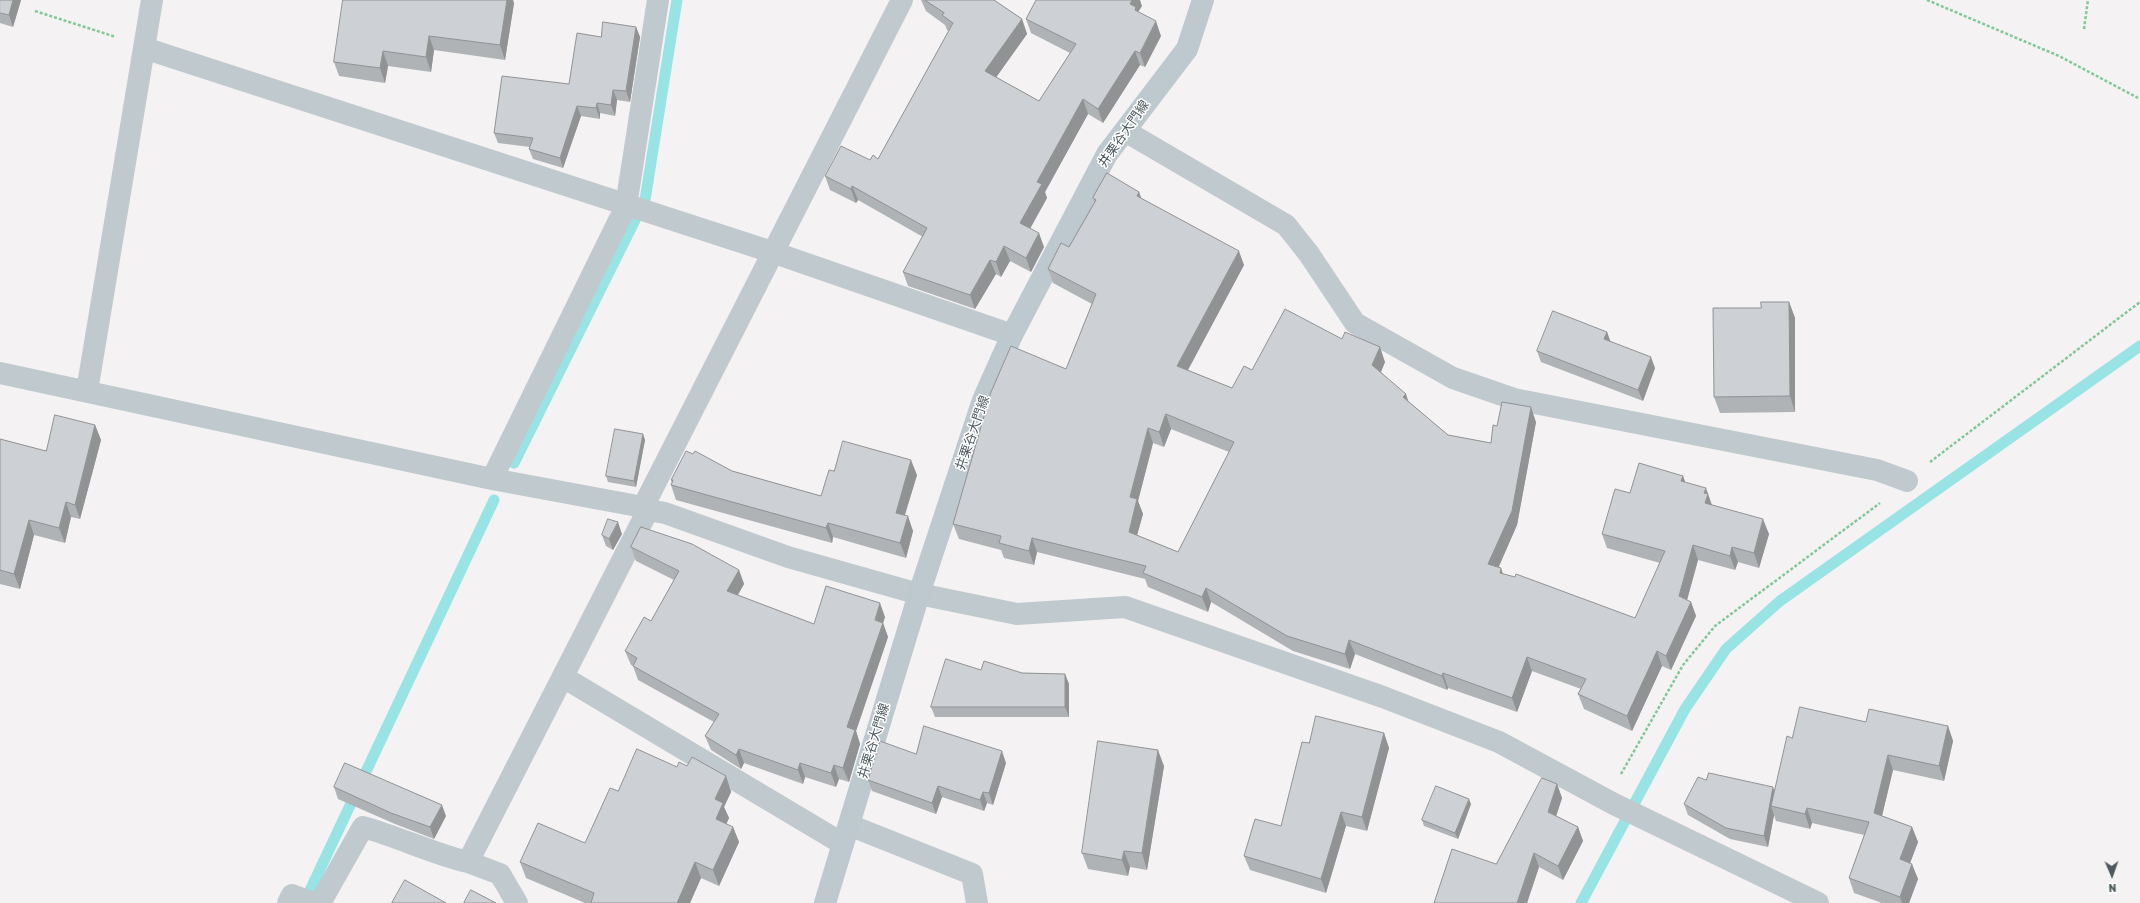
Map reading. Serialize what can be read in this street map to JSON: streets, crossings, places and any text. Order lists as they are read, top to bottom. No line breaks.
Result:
{"streets":{"main road":["井栗谷大門線"]},"north":"bottom"}
